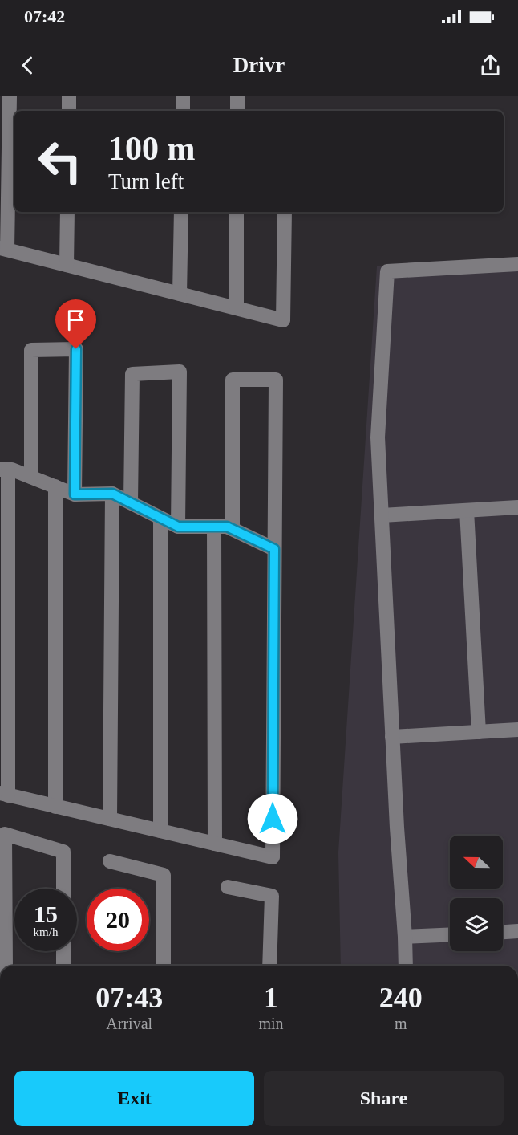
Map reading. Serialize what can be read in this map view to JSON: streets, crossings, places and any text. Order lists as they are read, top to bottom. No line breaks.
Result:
{"north":"left","page":{"status":"07:42","header":"Drivr","turn":["100 m","Turn left"],"speed":"15 km/h","limit":"20","eta":["07:43","Arrival","1","min","240","m"],"buttons":["Exit","Share"]}}
